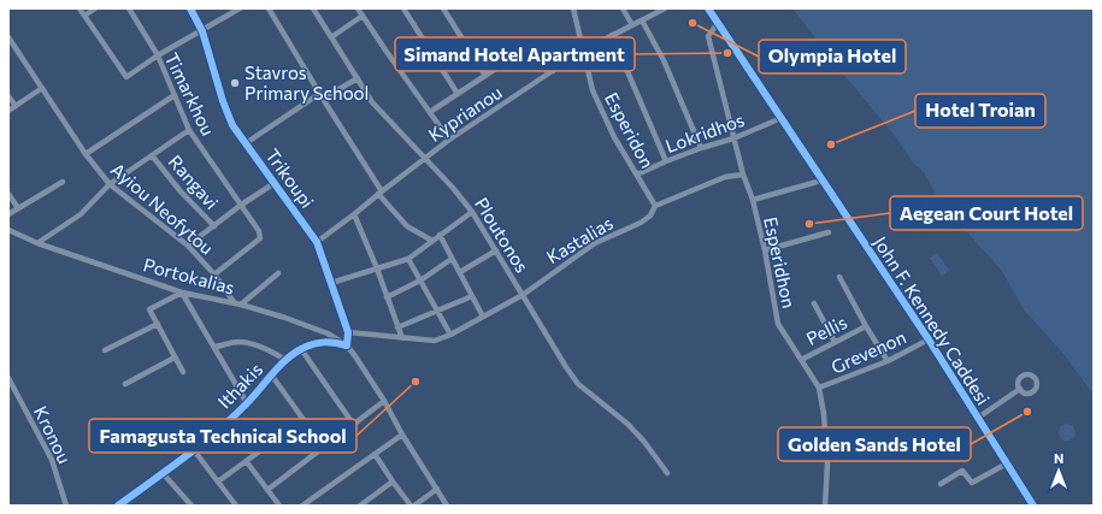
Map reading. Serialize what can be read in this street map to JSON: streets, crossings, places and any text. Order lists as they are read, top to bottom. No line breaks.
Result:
{"streets":{"street":["Timarkhou","Kyprianou","Esperidon","Lokridhos","Trikoupi","Rangavi","Ayiou Neofytou","Ploutonos","Kastalias","Esperidhon","Portokalias","John F. Kennedy Caddesi","Pellis","Grevenon","Ithakis","Kronou"]},"crossings":[["Timarkhou","Ayiou Neofytou"],["Kyprianou","Esperidon"],["Kyprianou","Trikoupi"],["Kyprianou","Ploutonos"],["Esperidon","Lokridhos"],["Esperidon","Kastalias"],["Lokridhos","Esperidhon"],["Lokridhos","John F. Kennedy Caddesi"],["Trikoupi","Kastalias"],["Trikoupi","Portokalias"],["Trikoupi","Ithakis"],["Ayiou Neofytou","Portokalias"],["Ploutonos","Kastalias"],["Kastalias","Esperidhon"],["Esperidhon","John F. Kennedy Caddesi"],["Esperidhon","Pellis"],["Esperidhon","Grevenon"],["Portokalias","Ithakis"],["John F. Kennedy Caddesi","Grevenon"]],"places":["Olympia Hotel","Simand Hotel Apartment","Stavros Primary School","Hotel Troian","Aegean Court Hotel","Famagusta Technical School","Golden Sands Hotel"],"north":"top"}
